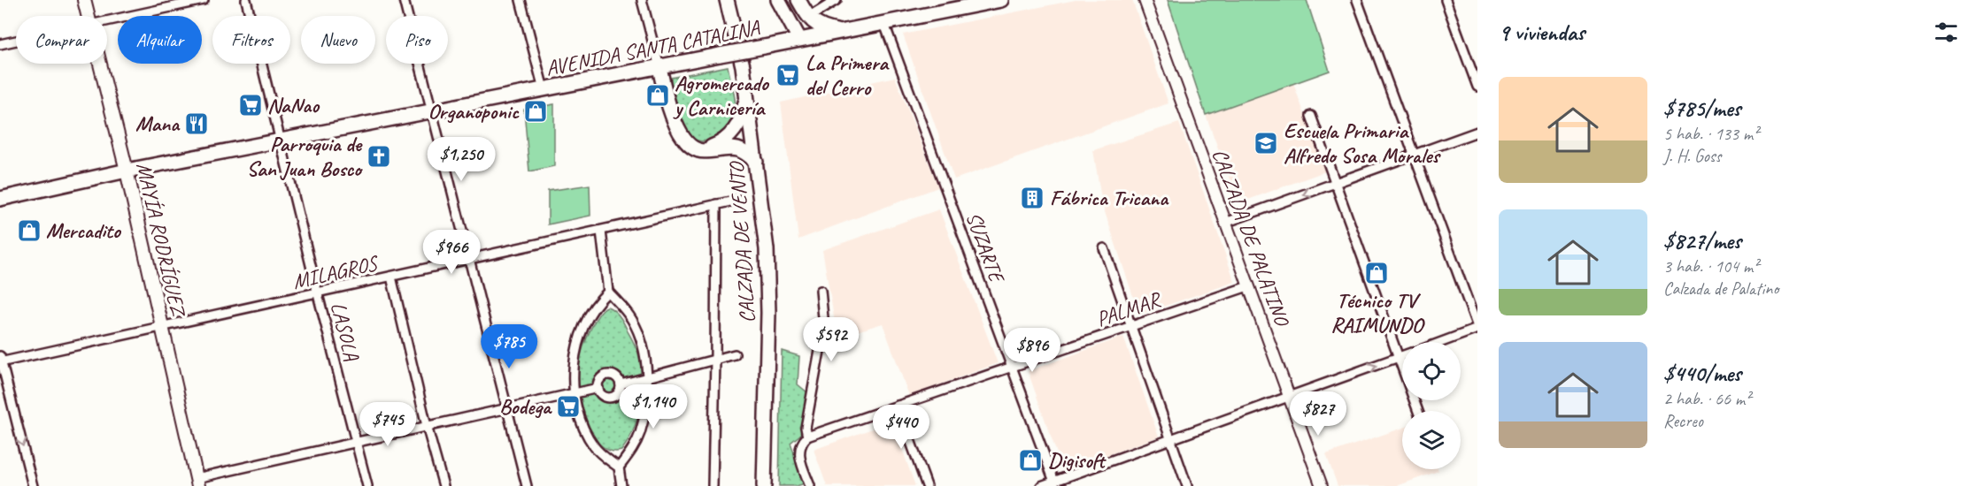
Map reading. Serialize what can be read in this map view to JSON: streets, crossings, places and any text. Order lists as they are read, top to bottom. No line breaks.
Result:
{"streets":{"main road":["AVENIDA SANTA CATALINA","MAYÍA RODRÍGUEZ","CALZADA DE VENTO"],"street":["CALZADA DE PALATINO","SUZARTE","MILAGROS","PALMAR","LASOLA"]},"crossings":[["AVENIDA SANTA CATALINA","MAYÍA RODRÍGUEZ"],["AVENIDA SANTA CATALINA","SUZARTE"],["AVENIDA SANTA CATALINA","LASOLA"],["CALZADA DE PALATINO","PALMAR"],["MAYÍA RODRÍGUEZ","MILAGROS"],["SUZARTE","PALMAR"],["MILAGROS","LASOLA"]],"places":{"supermarket":["La Primera del Cerro","NaNao","Bodega"],"shop":["Agromercado y Carnicería","Organoponic","Mercadito","Técnico TV RAIMUNDO","Digisoft"],"restaurant":["Mana"],"school or university":["Escuela Primaria Alfredo Sosa Morales"],"church":["Parroquia de San Juan Bosco"],"building":["Fábrica Tricana"]},"page":{"heading":"9 viviendas","chip":["Comprar","Alquilar","Filtros","Nuevo","Piso"],"list":[{"name":"$785/mes","note":"5 hab. · 133 m² · J. H. Goss"},{"name":"$827/mes","note":"3 hab. · 104 m² · Calzada de Palatino"},{"name":"$440/mes","note":"2 hab. · 66 m² · Recreo"}],"price":["$1,250","$966","$592","$785","$896","$1,140","$827","$745","$440"]}}
